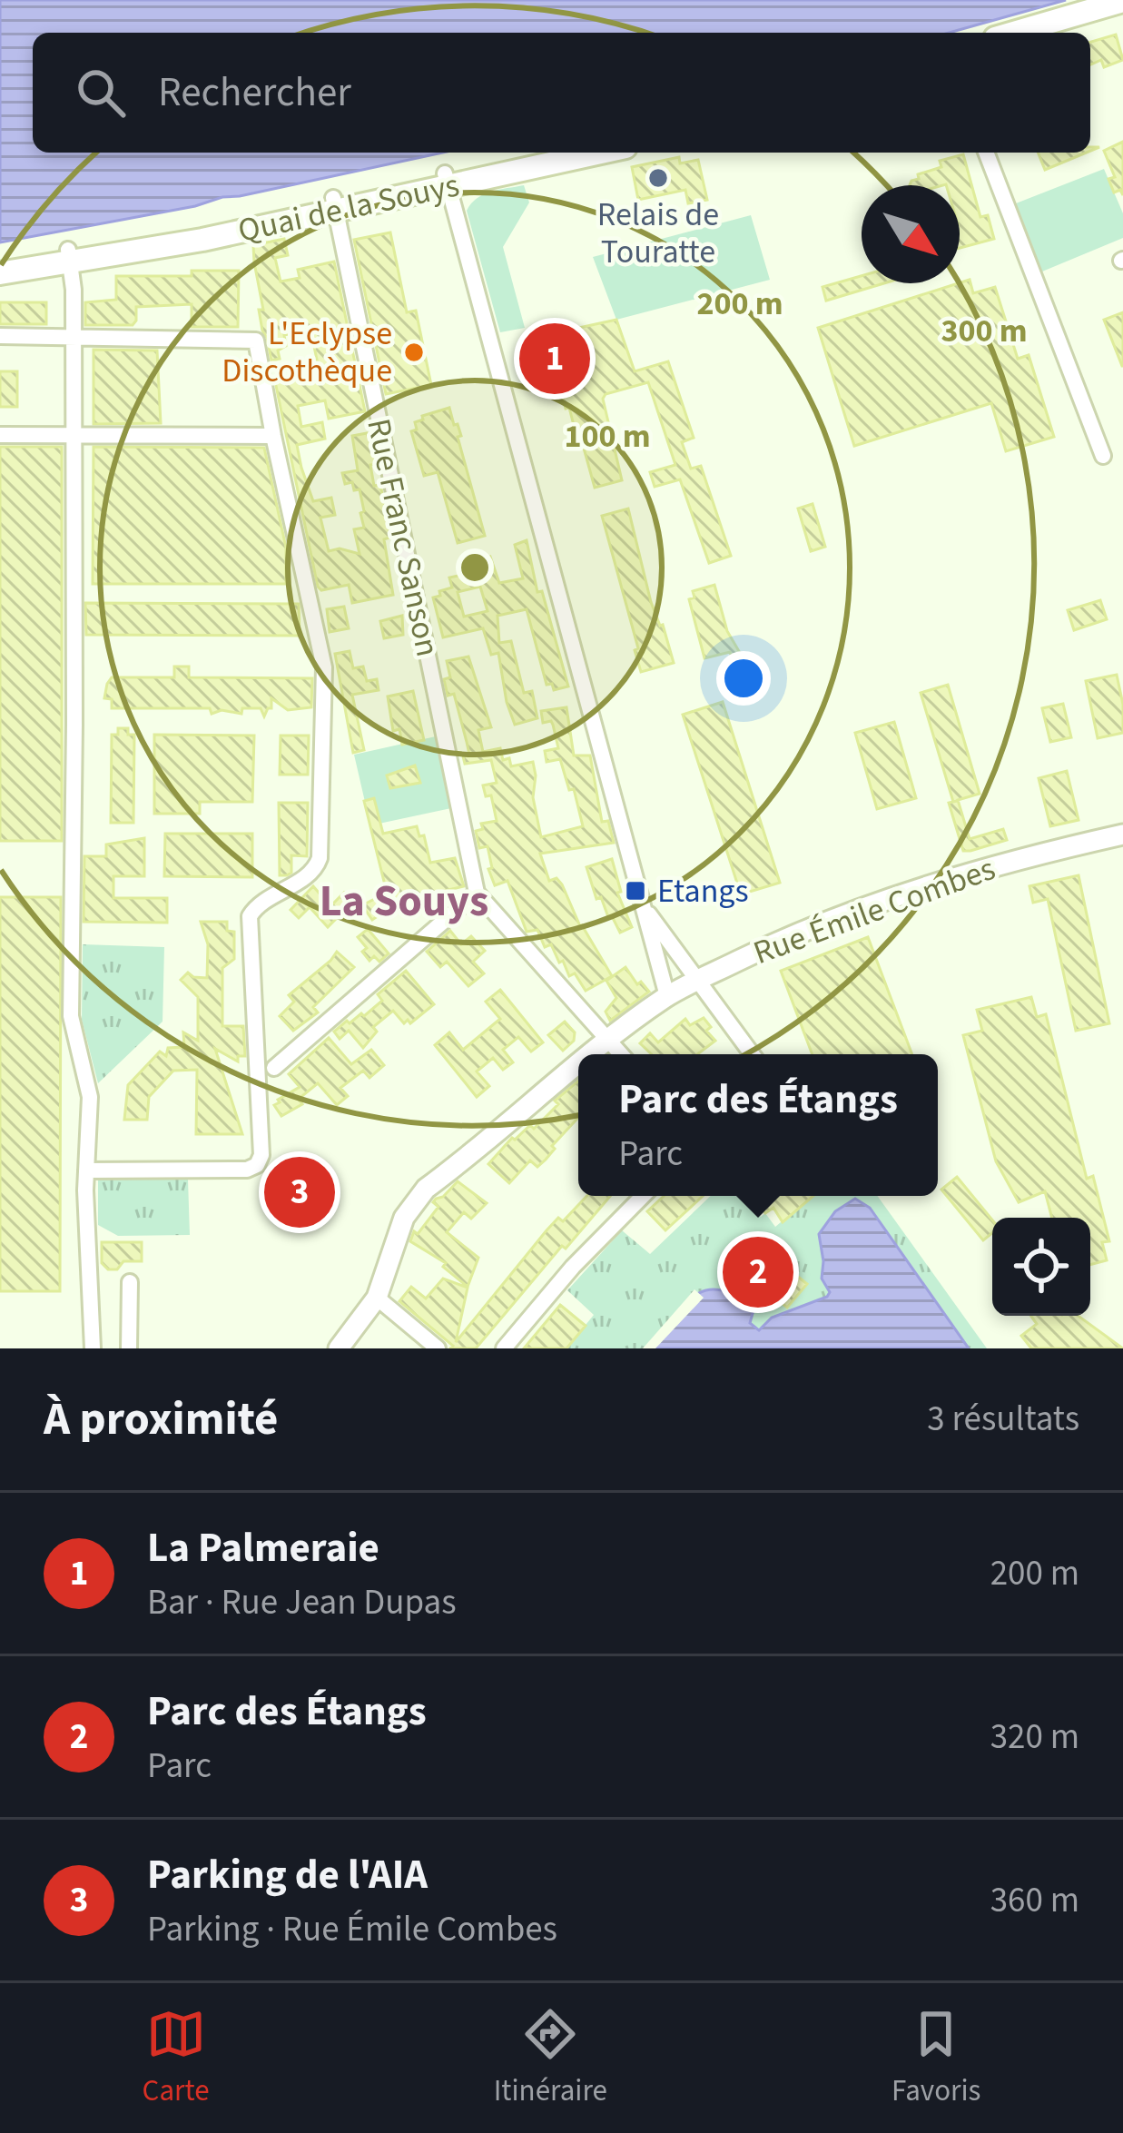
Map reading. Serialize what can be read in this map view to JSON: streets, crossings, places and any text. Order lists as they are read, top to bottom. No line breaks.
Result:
{"streets":{"main road":["Quai de la Souys"],"street":["Rue Franc Sanson","Rue Émile Combes"]},"crossings":[["Quai de la Souys","Rue Franc Sanson"]],"districts":["La Souys"],"places":{"other":["Relais de Touratte","L'Eclypse Discothèque"],"transit":["Etangs"]},"north":"bottom right","page":{"search":"Rechercher","pins":["1","3","2"],"popup":["Parc des Étangs","Parc"],"heading":["À proximité","3 résultats"],"list":[{"mark":"1","name":"La Palmeraie","note":"Bar · Rue Jean Dupas","value":"200 m"},{"mark":"2","name":"Parc des Étangs","note":"Parc","value":"320 m"},{"mark":"3","name":"Parking de l'AIA","note":"Parking · Rue Émile Combes","value":"360 m"}],"nav":["Carte","Itinéraire","Favoris"]},"rings":["200 m","300 m","100 m"]}
